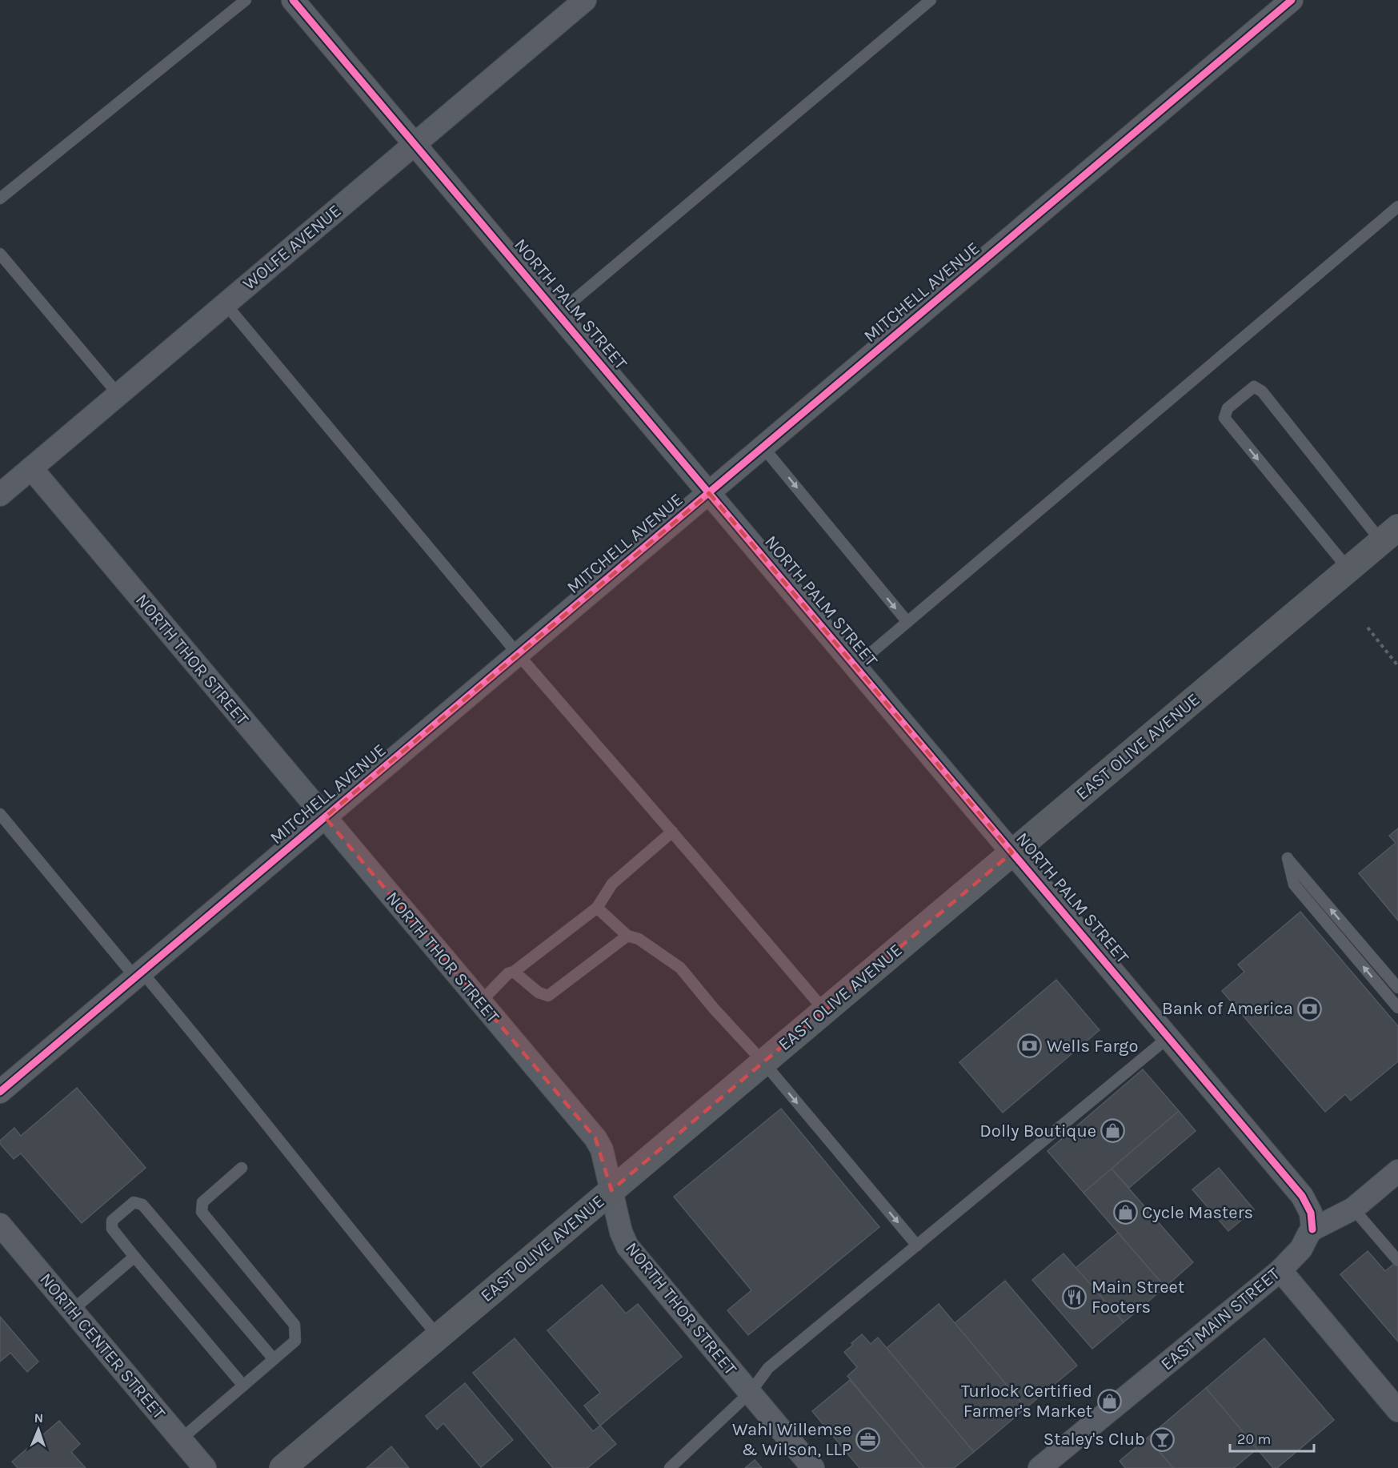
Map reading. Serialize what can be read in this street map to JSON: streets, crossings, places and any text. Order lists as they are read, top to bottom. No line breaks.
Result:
{"streets":{"street":["WOLFE AVENUE","MITCHELL AVENUE","NORTH PALM STREET","NORTH THOR STREET","EAST OLIVE AVENUE","EAST MAIN STREET","NORTH CENTER STREET"]},"crossings":[["WOLFE AVENUE","NORTH PALM STREET"],["WOLFE AVENUE","NORTH THOR STREET"],["MITCHELL AVENUE","NORTH PALM STREET"],["MITCHELL AVENUE","NORTH THOR STREET"],["NORTH PALM STREET","EAST OLIVE AVENUE"],["NORTH PALM STREET","EAST MAIN STREET"],["NORTH THOR STREET","EAST OLIVE AVENUE"]],"places":{"bank":["Bank of America","Wells Fargo"],"shop":["Dolly Boutique","Cycle Masters","Turlock Certified Farmer's Market"],"restaurant":["Main Street Footers"],"bar":["Staley's Club"],"office":["Wahl Willemse & Wilson, LLP"]},"scale_bar":"20 m","north":"top"}
